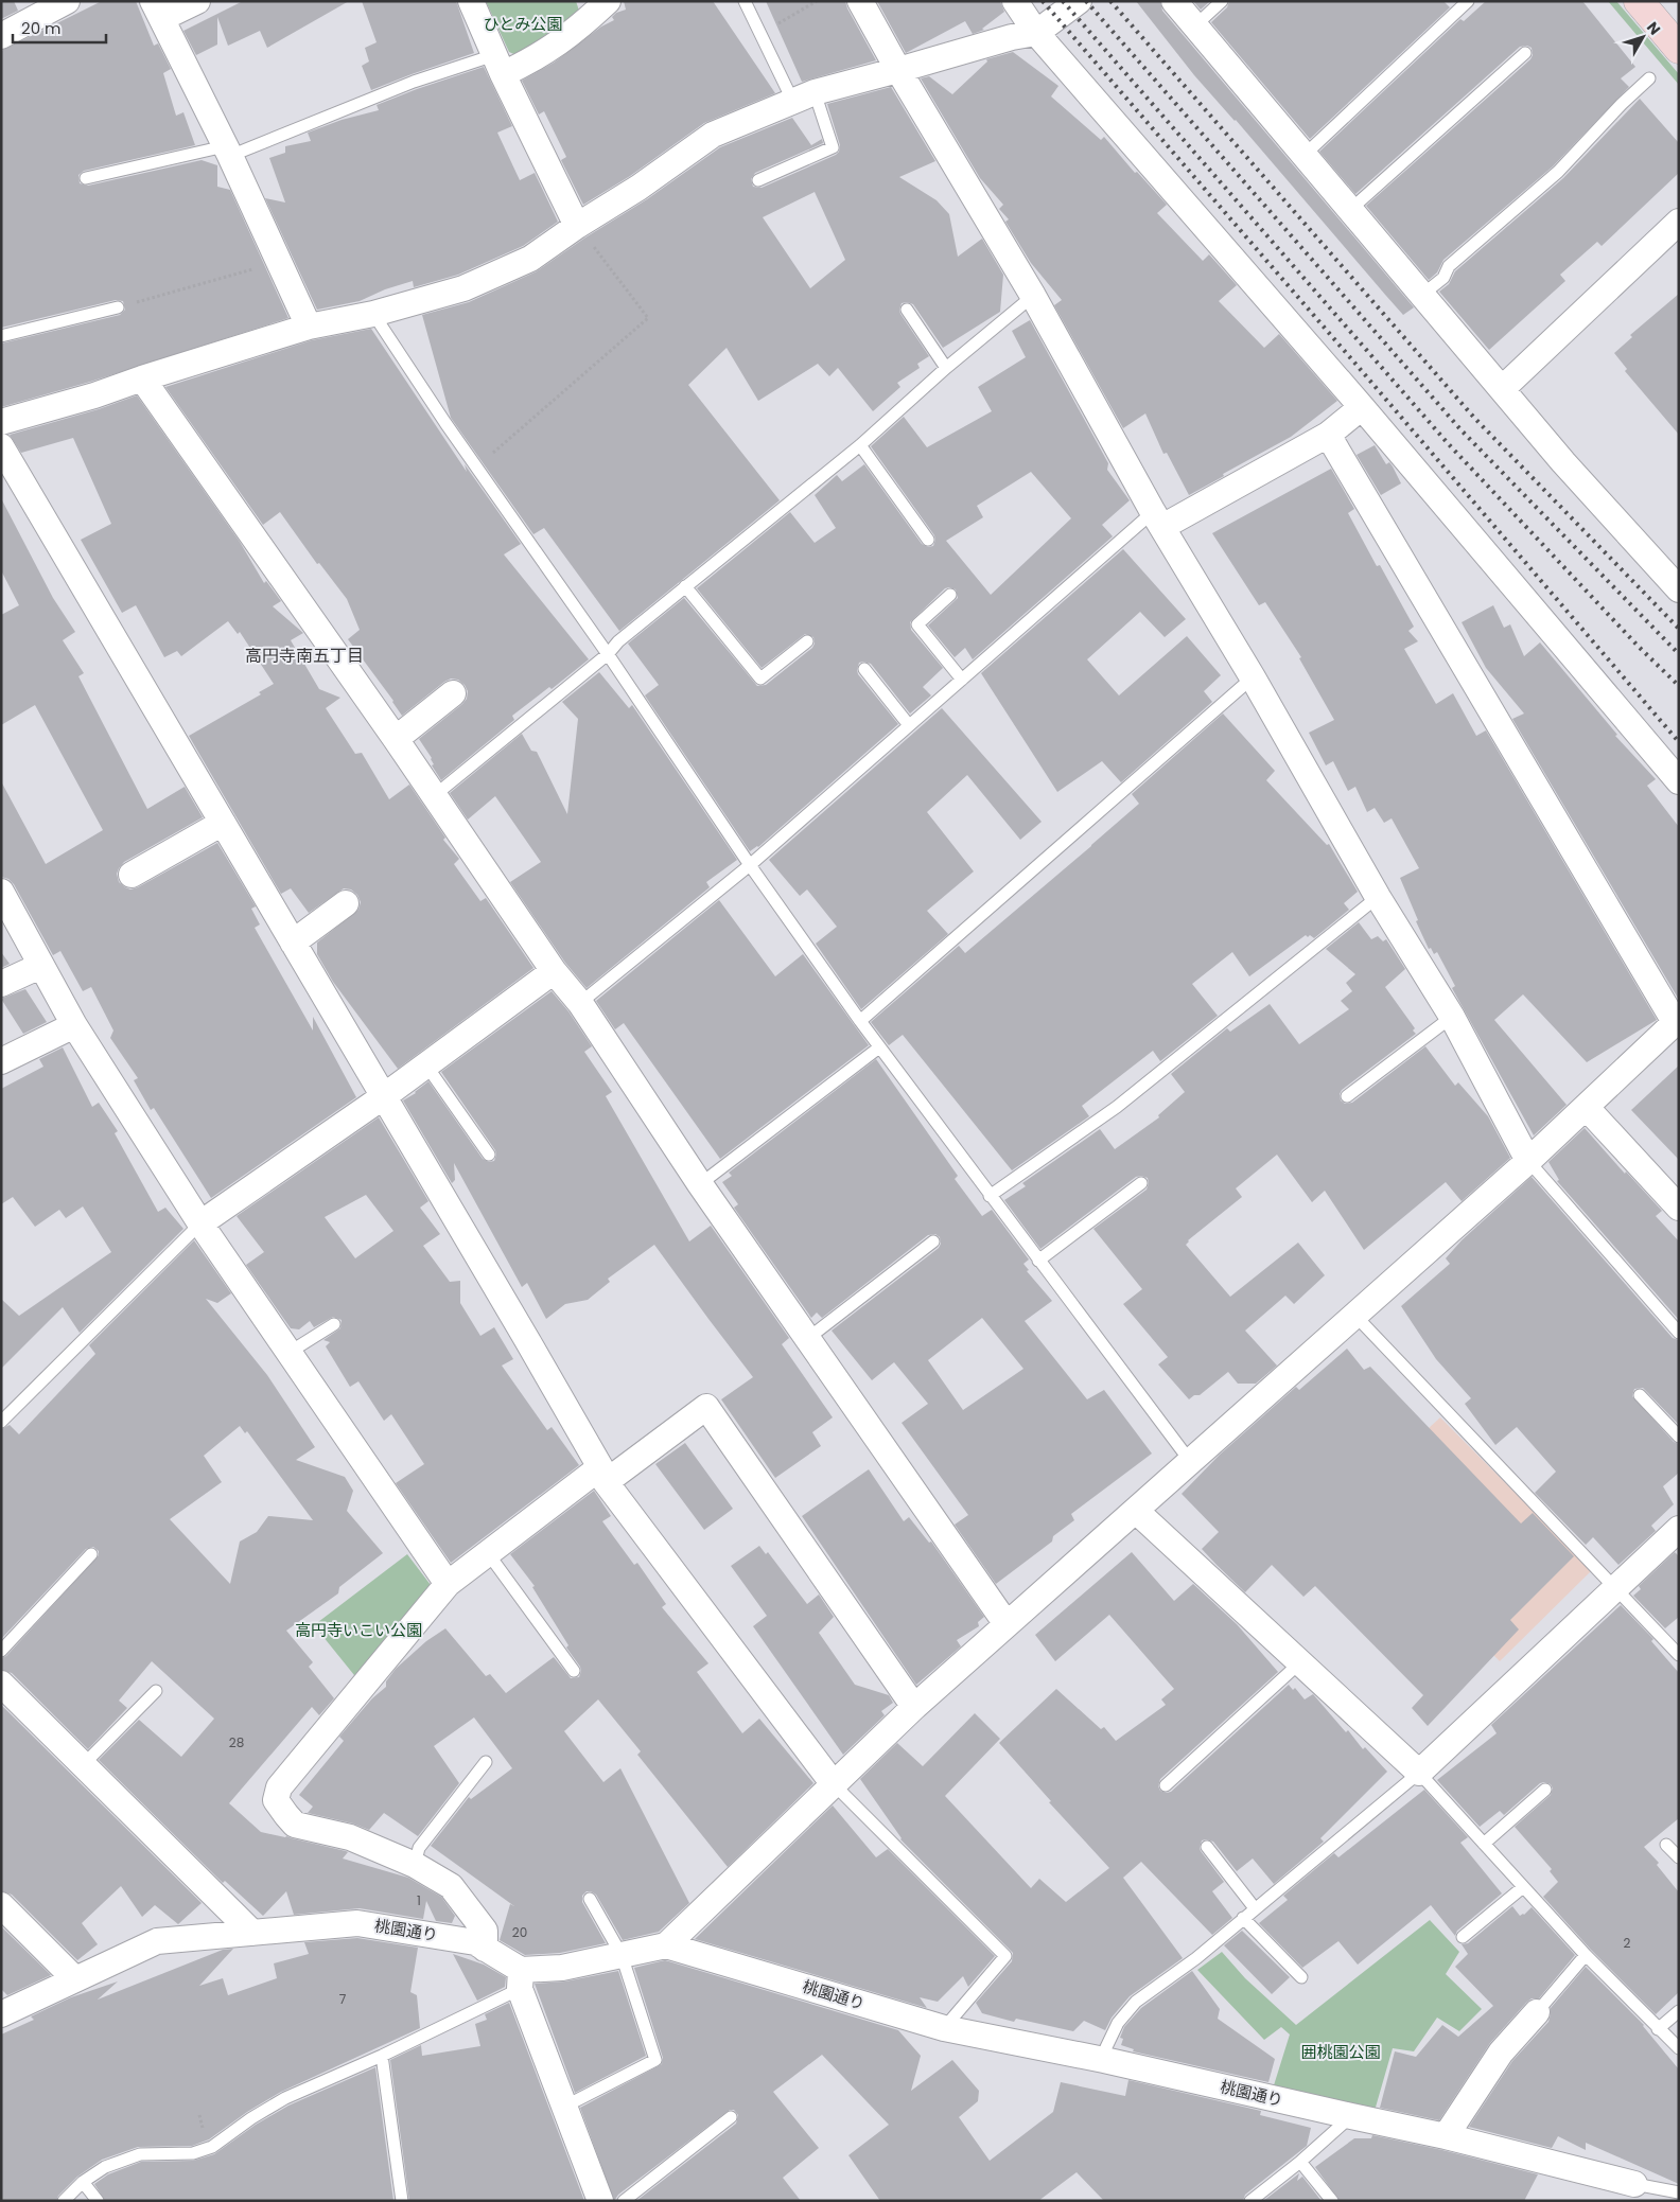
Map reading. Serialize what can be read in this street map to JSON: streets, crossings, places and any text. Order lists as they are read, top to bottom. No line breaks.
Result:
{"streets":{"street":["桃園通り"]},"districts":["高円寺南五丁目"],"parks":["ひとみ公園","高円寺いこい公園","囲桃園公園"],"house_numbers":["28","1","20","2","7"],"scale_bar":"20 m","north":"top right"}
